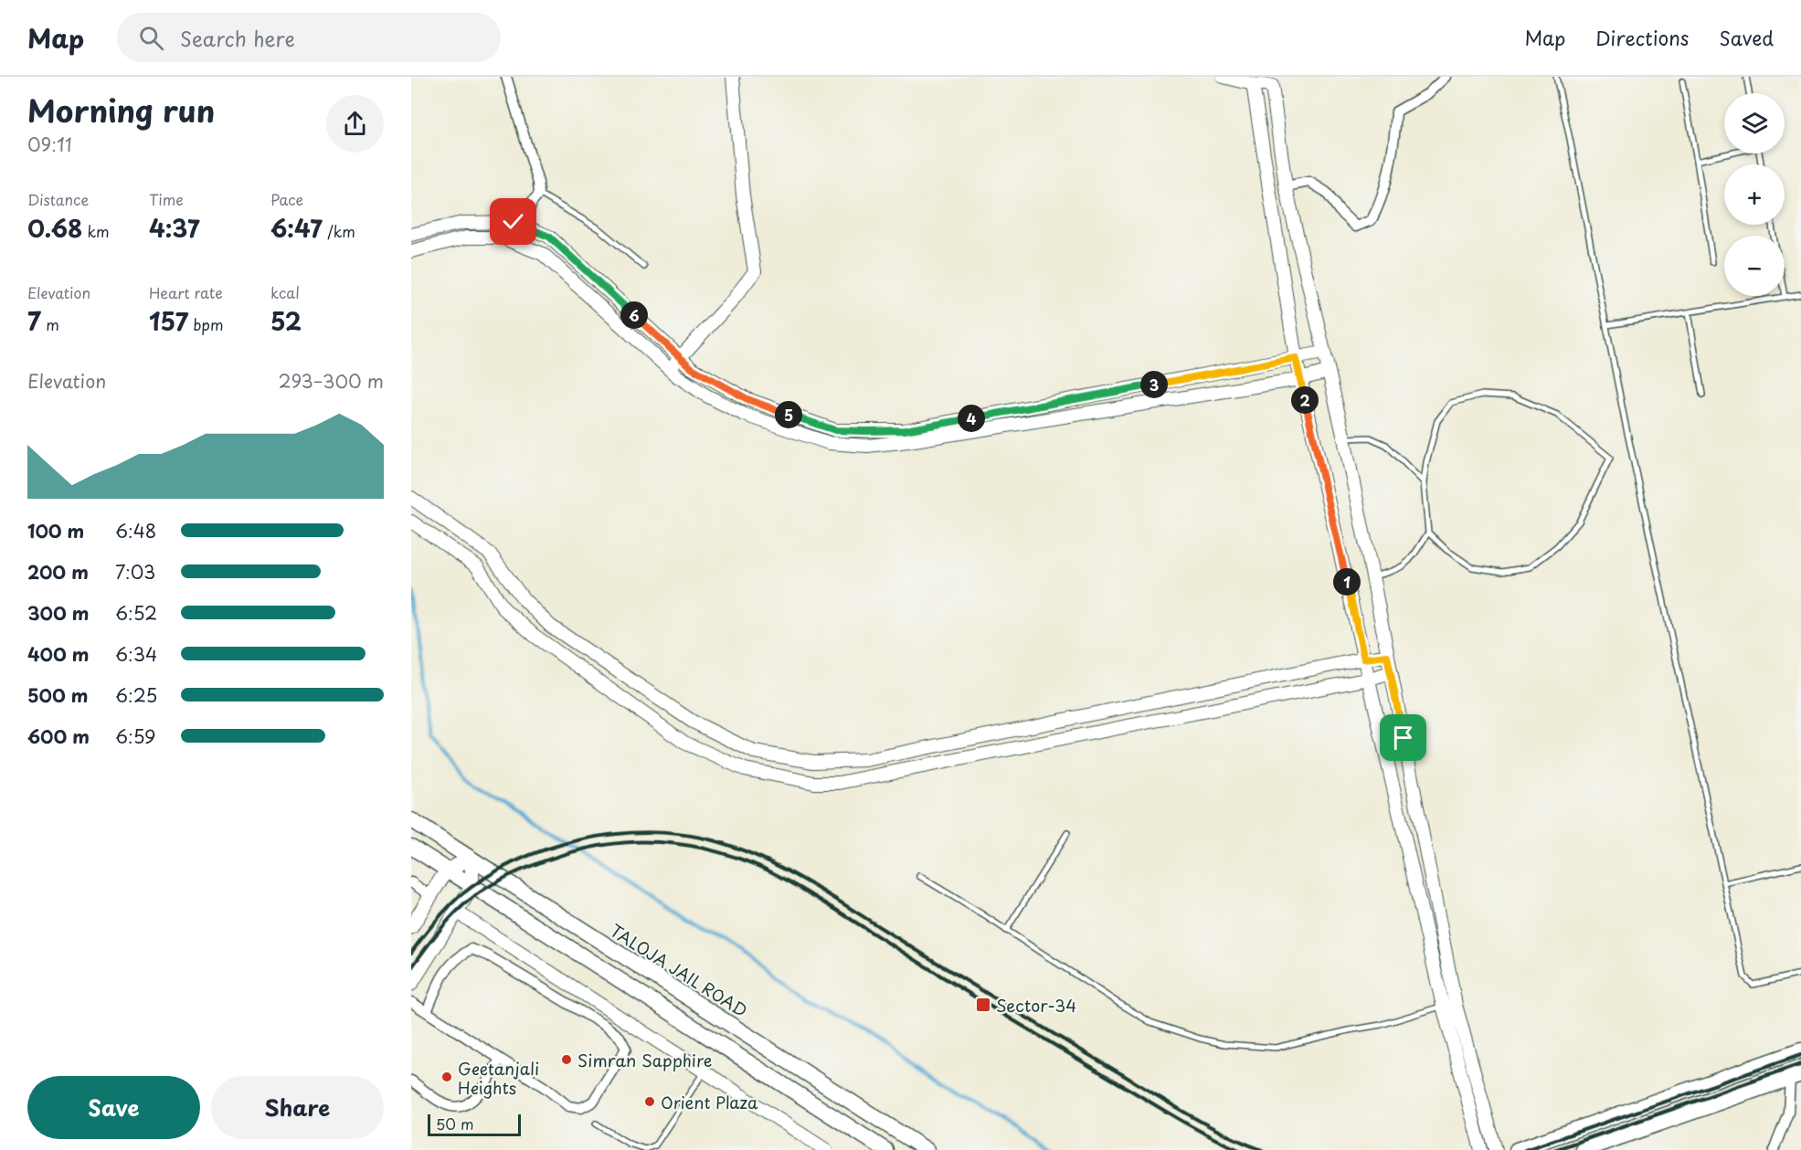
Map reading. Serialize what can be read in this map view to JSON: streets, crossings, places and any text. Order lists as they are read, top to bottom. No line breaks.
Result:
{"streets":{"main road":["TALOJA JAIL ROAD"]},"places":{"transit":["Sector-34"],"other":["Simran Sapphire","Geetanjali Heights","Orient Plaza"]},"scale_bar":"50 m","page":{"header":"Map","search":"Search here","nav":["Map","Directions","Saved"],"heading":["Morning run","09:11"],"map_buttons":["+","−"],"stats":[["Distance","0.68 km"],["Time","4:37"],["Pace","6:47 /km"],["Elevation","7 m"],["Heart rate","157 bpm"],["kcal","52"]],"pins":["6","3","2","5","4","1"],"chart":["Elevation","293–300 m"],"list":[{"name":"100 m","note":"6:48"},{"name":"200 m","note":"7:03"},{"name":"300 m","note":"6:52"},{"name":"400 m","note":"6:34"},{"name":"500 m","note":"6:25"},{"name":"600 m","note":"6:59"}],"buttons":["Save","Share"],"scale":"50 m"}}
